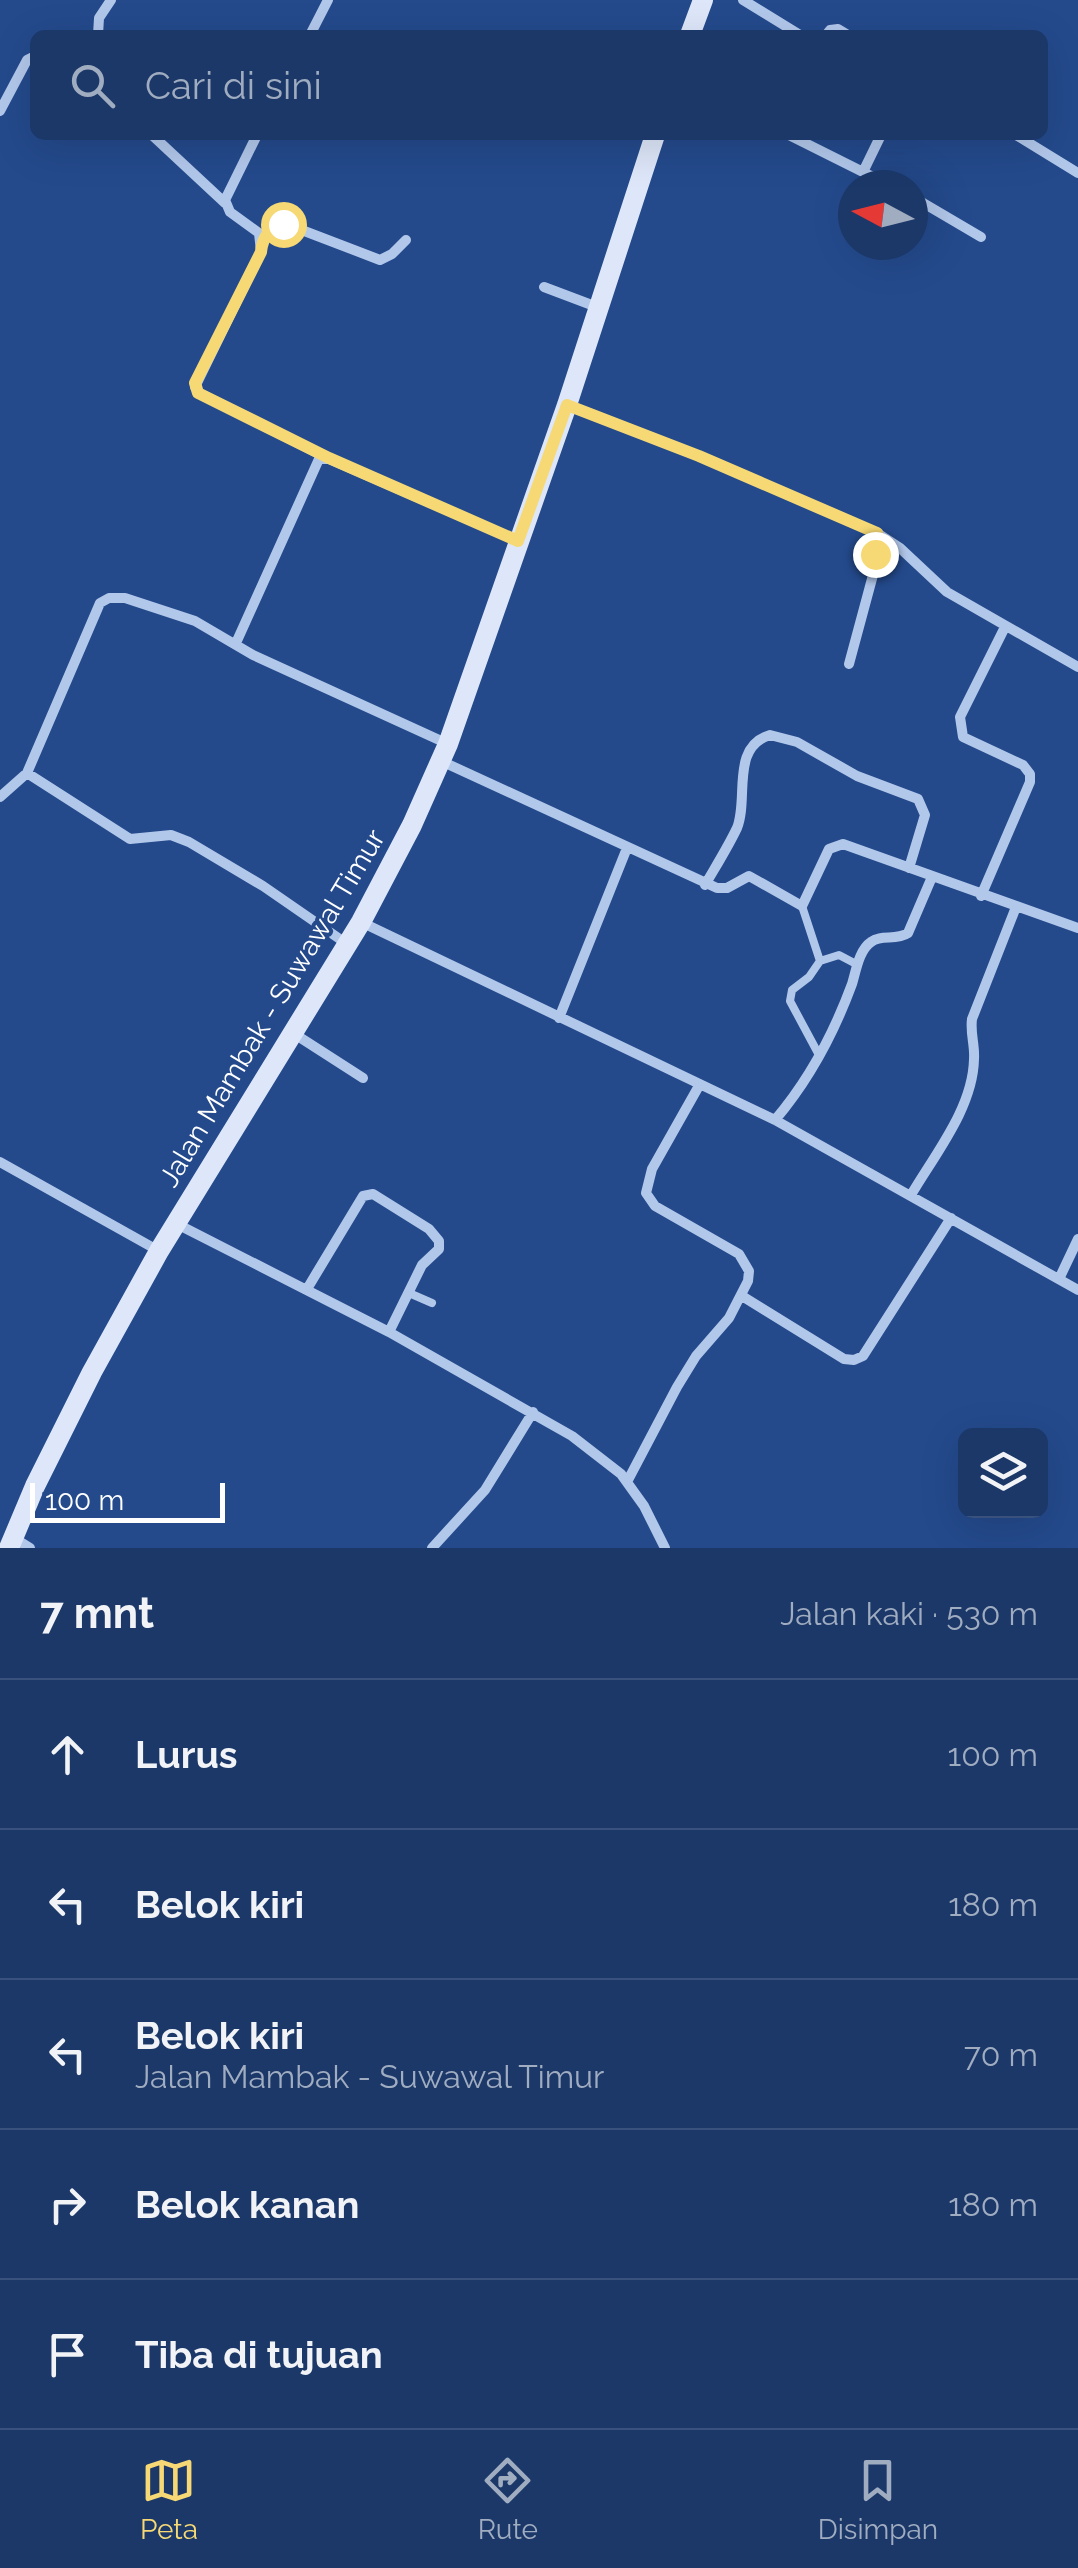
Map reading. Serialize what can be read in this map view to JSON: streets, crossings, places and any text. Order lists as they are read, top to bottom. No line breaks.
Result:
{"streets":{"street":["Jalan Mambak - Suwawal Timur"]},"scale_bar":"100 m","north":"left","page":{"search":"Cari di sini","scale":"100 m","heading":["7 mnt","Jalan kaki · 530 m"],"list":[["Lurus","100 m"],["Belok kiri","180 m"],["Belok kiri","Jalan Mambak - Suwawal Timur","70 m"],["Belok kanan","180 m"],"Tiba di tujuan"],"nav":["Peta","Rute","Disimpan"]}}
